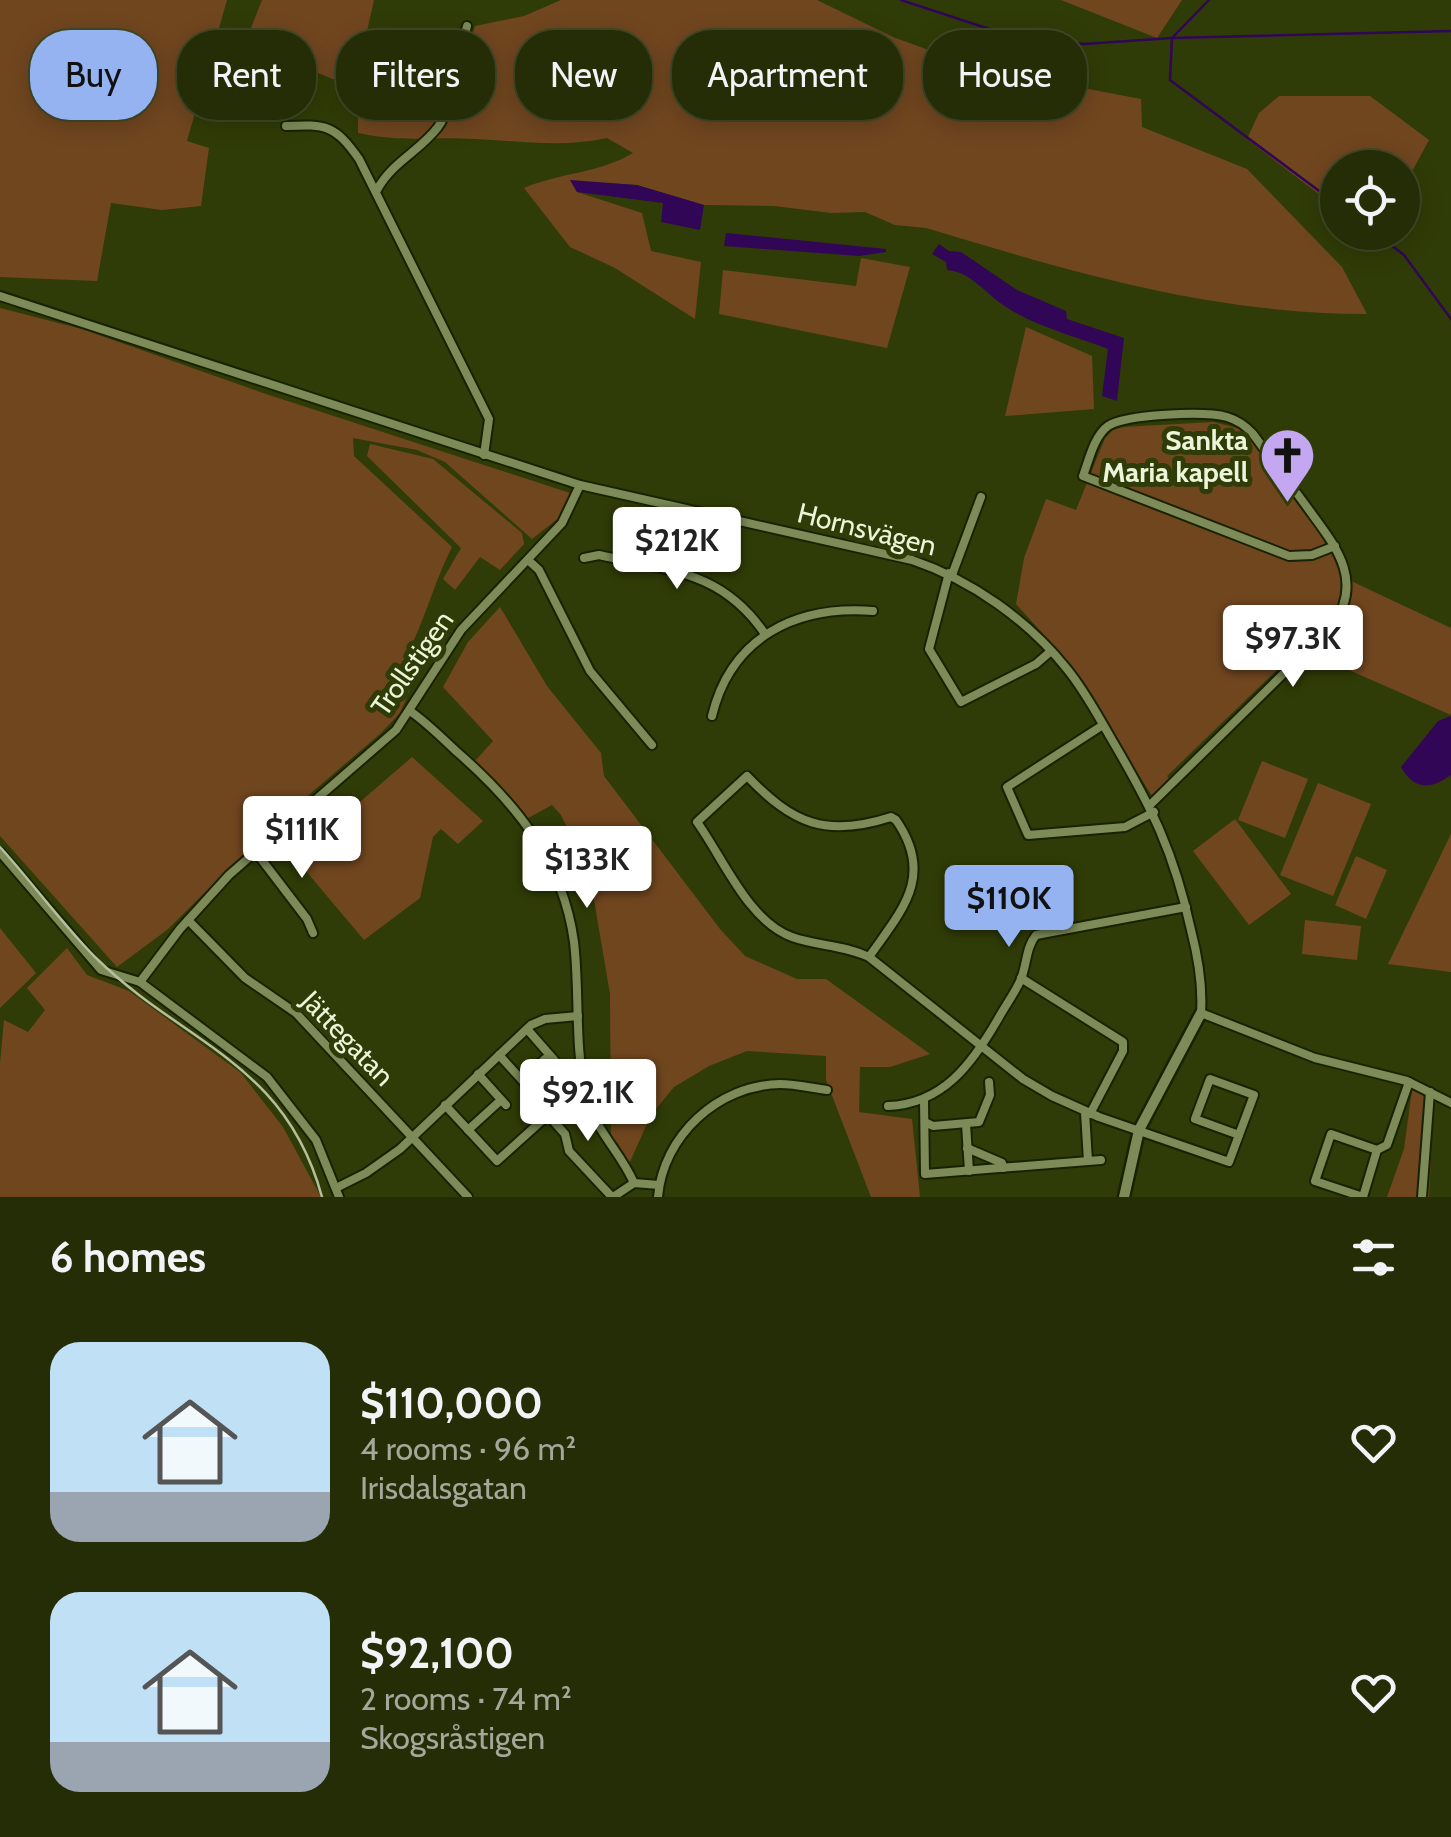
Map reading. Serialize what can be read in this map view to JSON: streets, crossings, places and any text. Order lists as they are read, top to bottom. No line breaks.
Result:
{"streets":{"street":["Hornsvägen","Trollstigen","Jättegatan"]},"crossings":[["Hornsvägen","Trollstigen"],["Trollstigen","Jättegatan"]],"places":{"church":["Sankta Maria kapell"]},"page":{"chip":["Buy","Rent","Filters","New","Apartment","House"],"price":["$212K","$97.3K","$111K","$133K","$110K","$92.1K"],"heading":"6 homes","list":[{"name":"$110,000","note":"4 rooms · 96 m² · Irisdalsgatan"},{"name":"$92,100","note":"2 rooms · 74 m² · Skogsråstigen"}]}}
